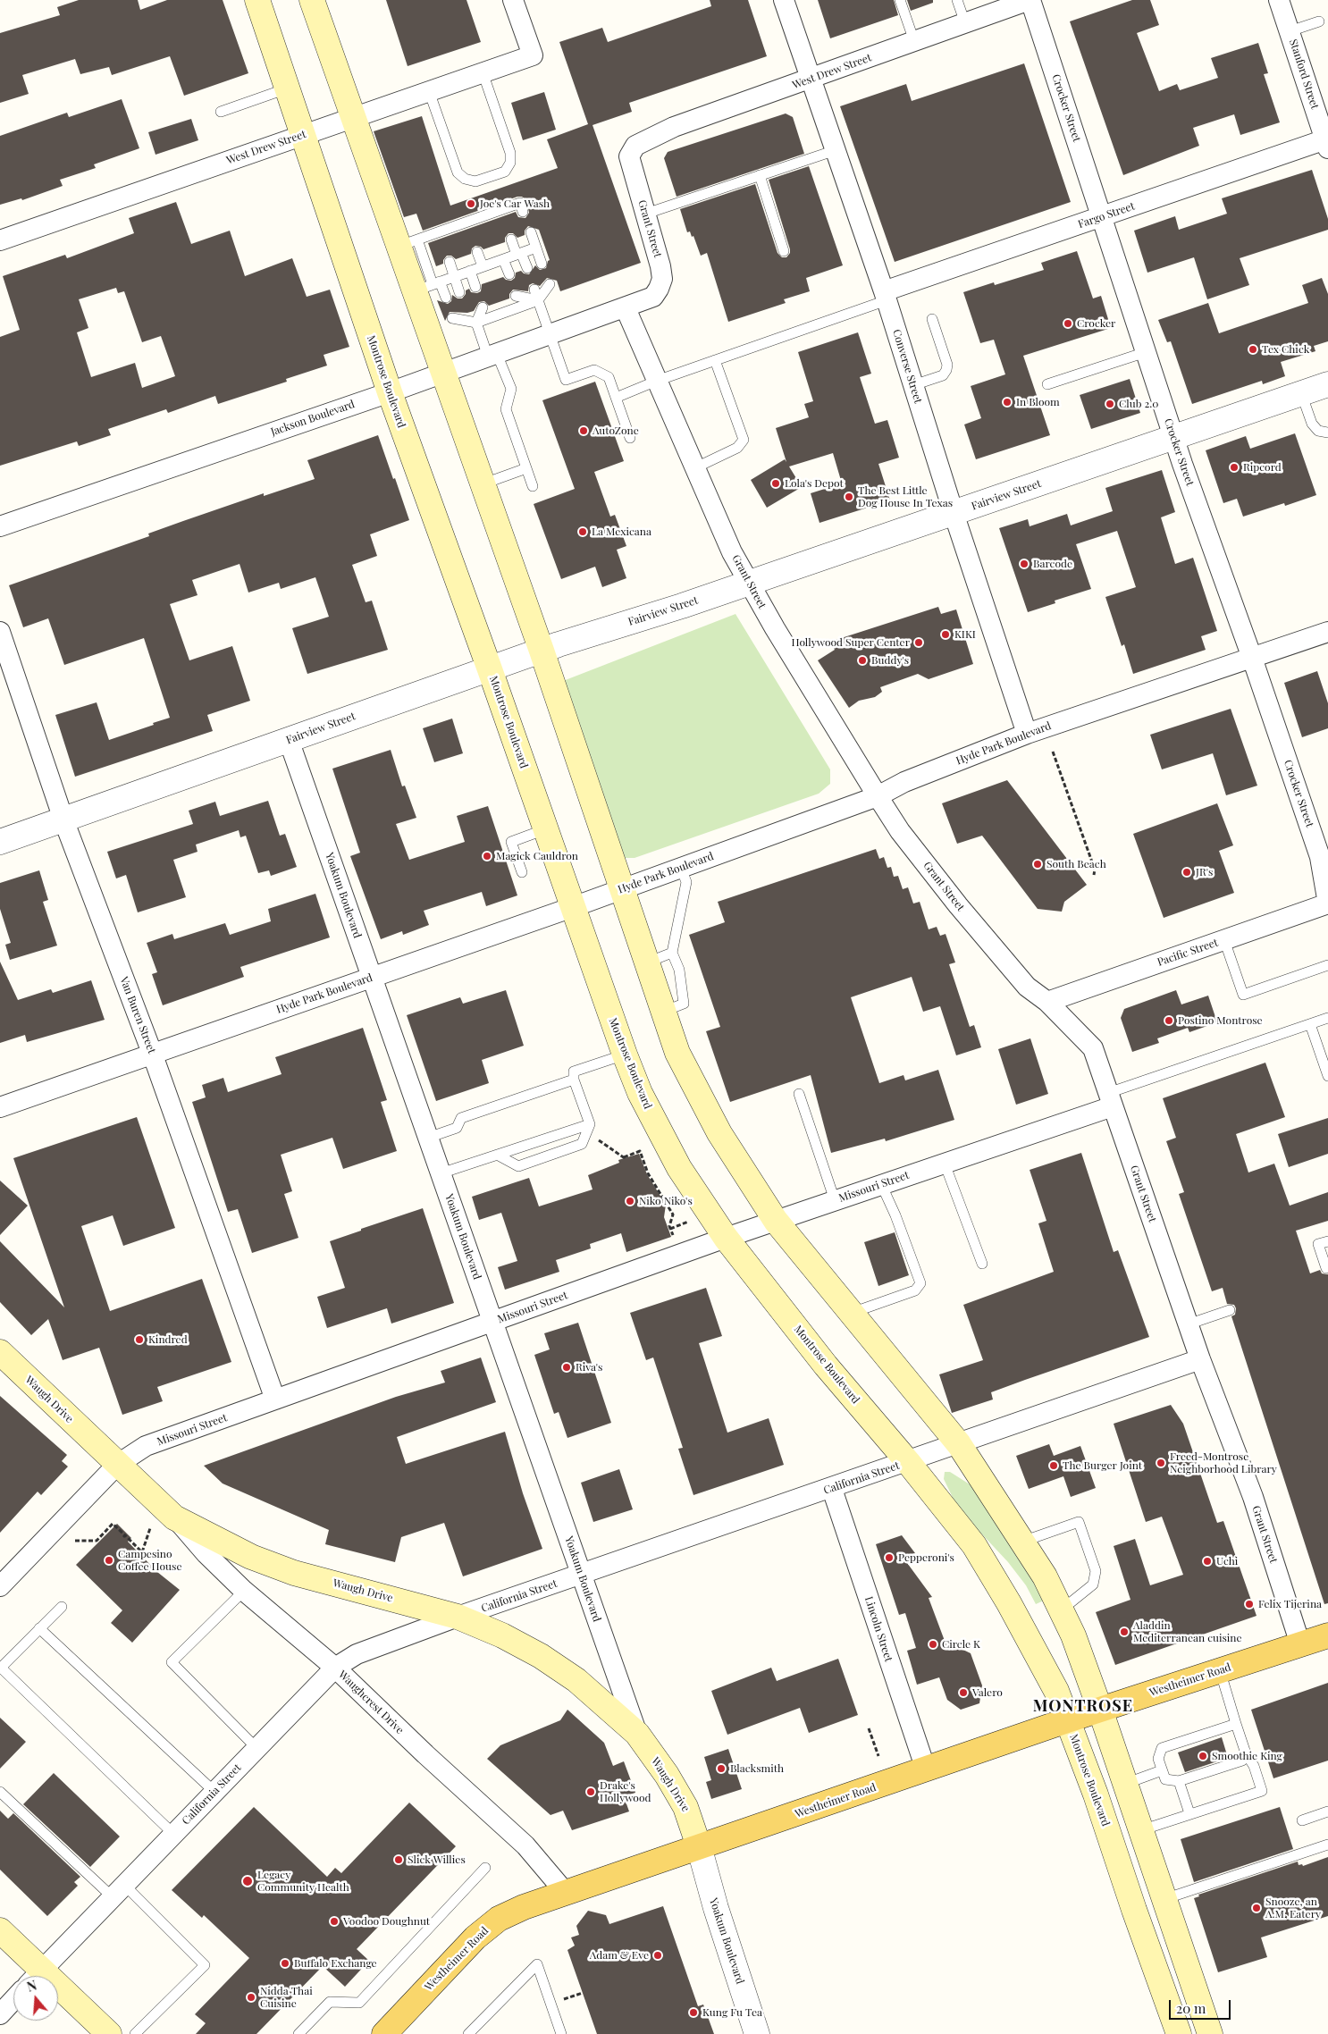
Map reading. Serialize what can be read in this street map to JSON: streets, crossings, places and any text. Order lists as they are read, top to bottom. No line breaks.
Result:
{"streets":{"main road":["Montrose Boulevard","Waugh Drive","Westheimer Road"],"street":["West Drew Street","Stanford Street","Crocker Street","Fargo Street","Grant Street","Converse Street","Jackson Boulevard","Fairview Street","Hyde Park Boulevard","Yoakum Boulevard","Pacific Street","Van Buren Street","Missouri Street","California Street","Lincoln Street","Waughcrest Drive"]},"crossings":[["West Drew Street","Crocker Street"],["West Drew Street","Grant Street"],["West Drew Street","Converse Street"],["West Drew Street","Montrose Boulevard"],["Stanford Street","Fargo Street"],["Crocker Street","Fargo Street"],["Crocker Street","Fairview Street"],["Crocker Street","Hyde Park Boulevard"],["Crocker Street","Pacific Street"],["Fargo Street","Converse Street"],["Grant Street","Jackson Boulevard"],["Grant Street","Fairview Street"],["Grant Street","Hyde Park Boulevard"],["Grant Street","Pacific Street"],["Grant Street","Missouri Street"],["Grant Street","California Street"],["Grant Street","Westheimer Road"],["Converse Street","Fairview Street"],["Converse Street","Hyde Park Boulevard"],["Montrose Boulevard","Jackson Boulevard"],["Montrose Boulevard","Fairview Street"],["Montrose Boulevard","Hyde Park Boulevard"],["Montrose Boulevard","Missouri Street"],["Montrose Boulevard","California Street"],["Montrose Boulevard","Westheimer Road"],["Fairview Street","Yoakum Boulevard"],["Fairview Street","Van Buren Street"],["Hyde Park Boulevard","Yoakum Boulevard"],["Hyde Park Boulevard","Van Buren Street"],["Yoakum Boulevard","Missouri Street"],["Yoakum Boulevard","Waugh Drive"],["Yoakum Boulevard","California Street"],["Yoakum Boulevard","Westheimer Road"],["Van Buren Street","Missouri Street"],["Missouri Street","Waugh Drive"],["Waugh Drive","California Street"],["Waugh Drive","Westheimer Road"],["Waugh Drive","Waughcrest Drive"],["California Street","Lincoln Street"],["California Street","Waughcrest Drive"],["Lincoln Street","Westheimer Road"],["Westheimer Road","Waughcrest Drive"]],"districts":["MONTROSE"],"places":["Joe's Car Wash","Crocker","Tex Chick","In Bloom","Club 2.0","AutoZone","Ripcord","Lola's Depot","The Best Little Dog House In Texas","La Mexicana","Barcode","KIKI","Hollywood Super Center","Buddy's","Magick Cauldron","South Beach","JR's","Postino Montrose","Niko Niko's","Kindred","Riva's","Freed-Montrose Neighborhood Library","The Burger Joint","Pepperoni's","Campesino Coffee House","Uchi","Felix Tijerina","Aladdin Mediterranean cuisine","Circle K","Valero","Smoothie King","Blacksmith","Drake's Hollywood","Slick Willies","Legacy Community Health","Snooze, an A.M. Eatery","Voodoo Doughnut","Adam & Eve","Buffalo Exchange","Nidda Thai Cuisine","Kung Fu Tea"],"scale_bar":"20 m","north":"top"}
